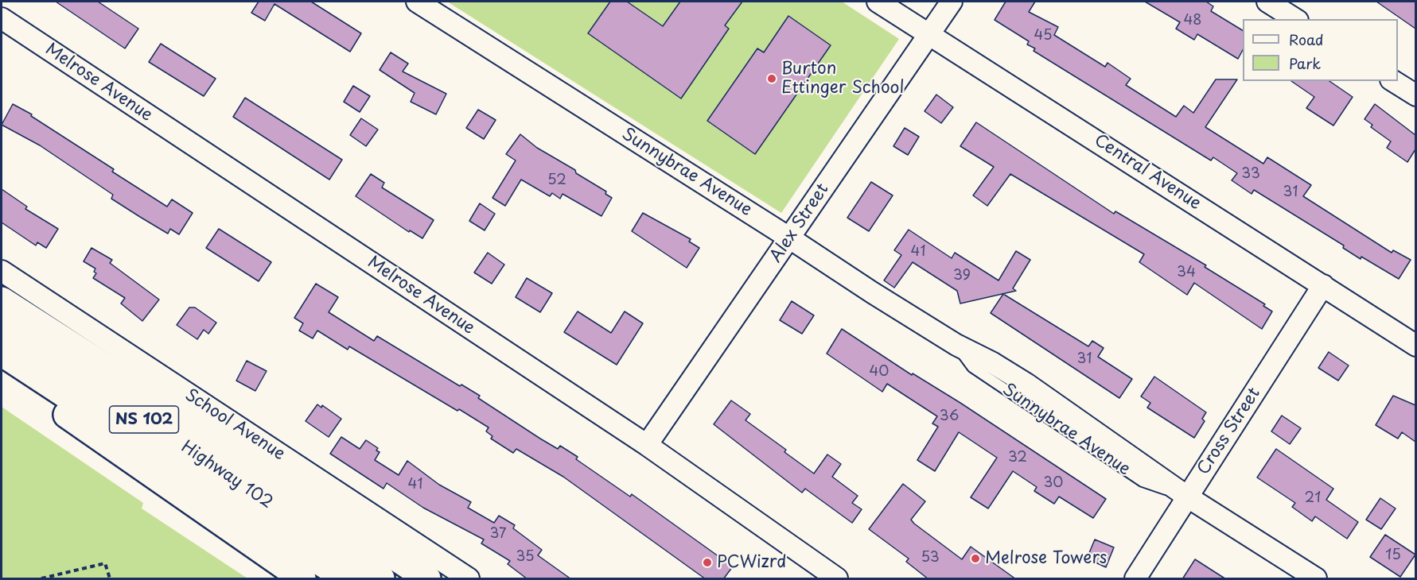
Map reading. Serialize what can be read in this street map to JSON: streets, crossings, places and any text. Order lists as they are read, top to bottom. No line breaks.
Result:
{"streets":{"highway":["NS 102","Highway 102"],"street":["Melrose Avenue","Sunnybrae Avenue","Central Avenue","Alex Street","School Avenue","Cross Street"]},"crossings":[["Melrose Avenue","Alex Street"],["Sunnybrae Avenue","Alex Street"],["Sunnybrae Avenue","Cross Street"],["Central Avenue","Alex Street"],["Central Avenue","Cross Street"]],"places":["Burton Ettinger School","Melrose Towers","PCWizrd"],"house_numbers":["48","45","33","52","31","41","34","39","31","40","36","32","30","41","21","37","15","35","53"],"legend":["Road","Park"]}
